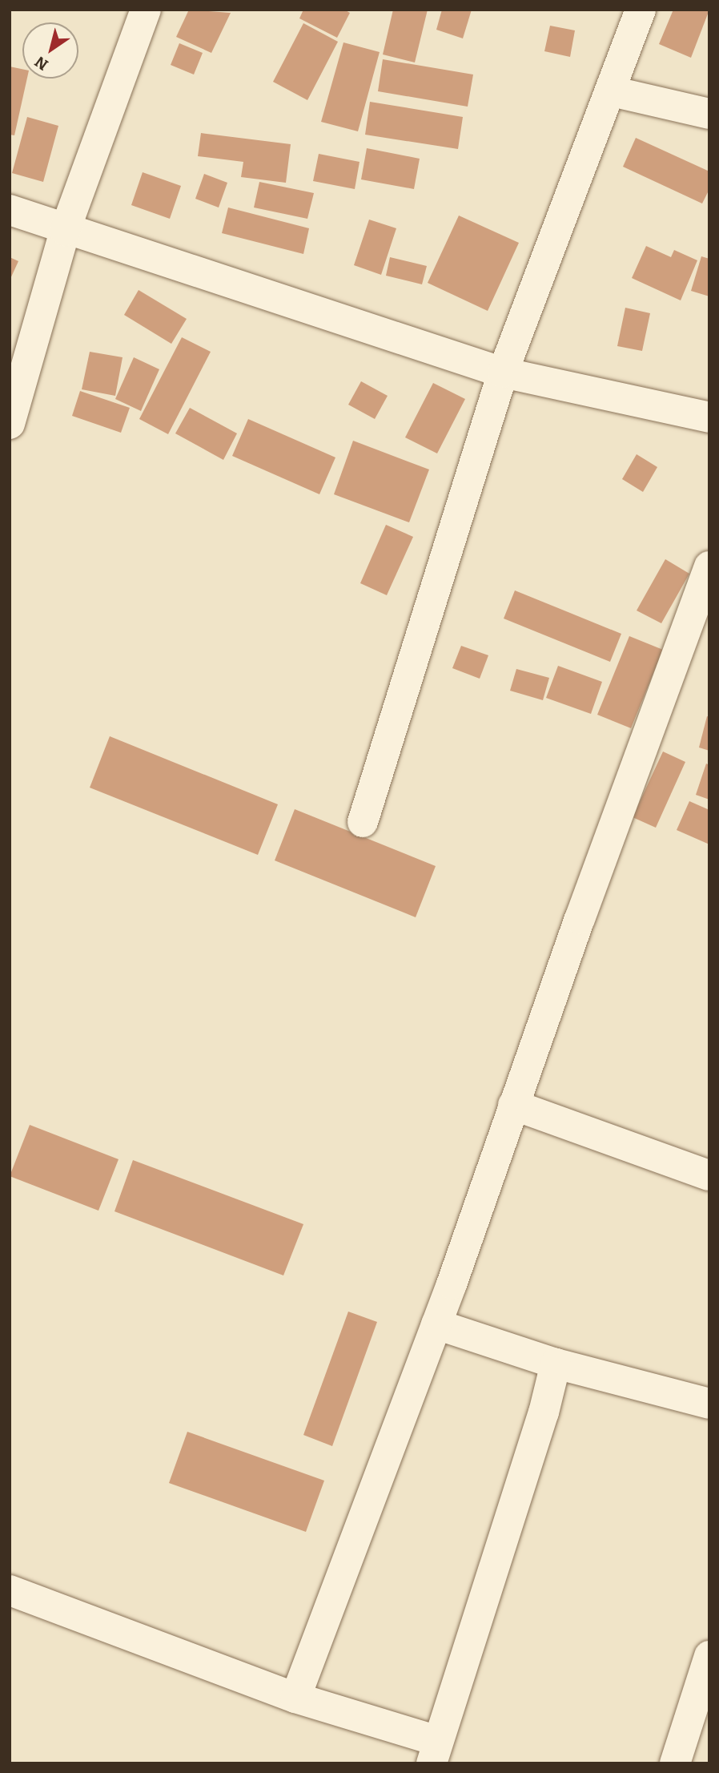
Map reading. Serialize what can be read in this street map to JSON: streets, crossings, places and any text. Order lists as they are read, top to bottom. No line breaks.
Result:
{"north":"bottom left"}
